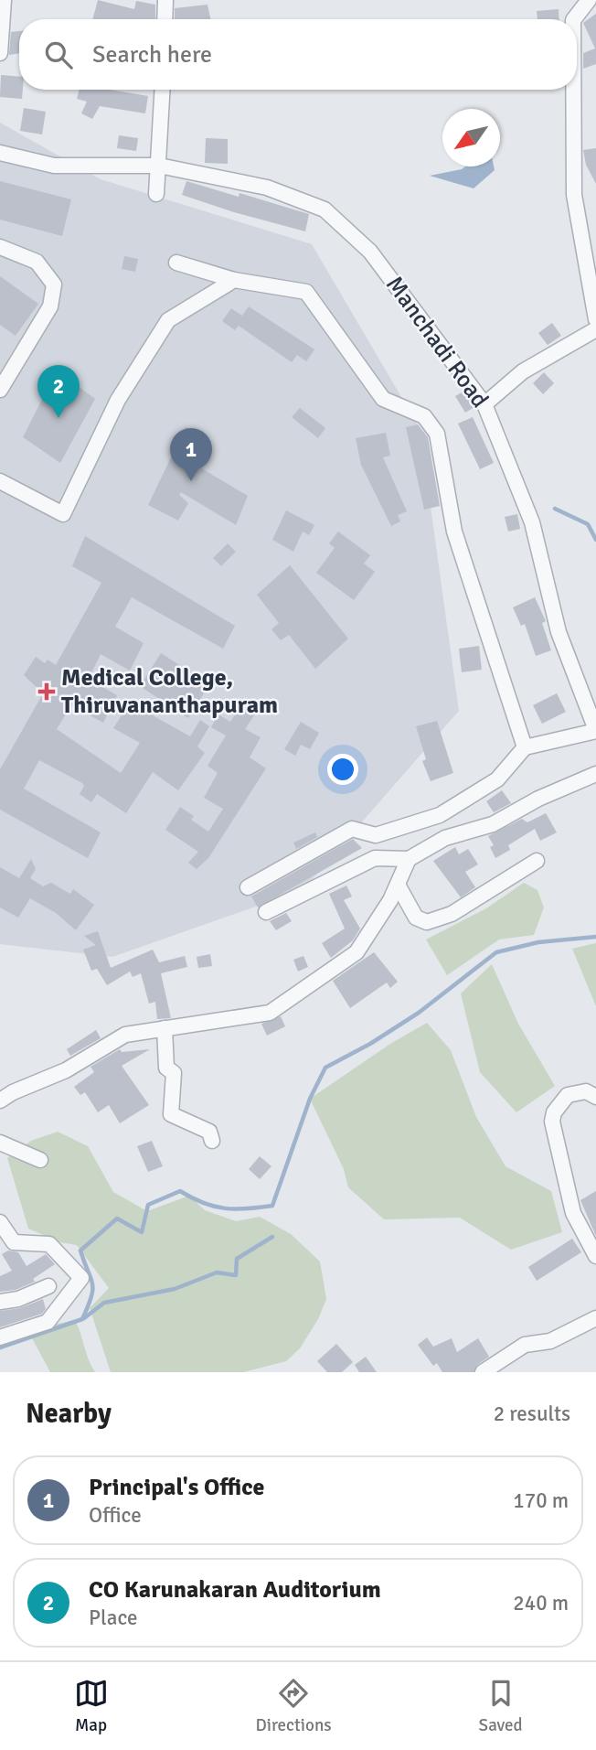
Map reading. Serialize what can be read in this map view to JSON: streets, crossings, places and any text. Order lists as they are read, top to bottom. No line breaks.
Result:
{"streets":{"street":["Manchadi Road"]},"places":{"health":["Medical College, Thiruvananthapuram"]},"north":"bottom left","page":{"search":"Search here","pins":["2","1"],"heading":["Nearby","2 results"],"list":[{"mark":"1","name":"Principal's Office","note":"Office","value":"170 m"},{"mark":"2","name":"CO Karunakaran Auditorium","note":"Place","value":"240 m"}],"nav":["Map","Directions","Saved"]}}
